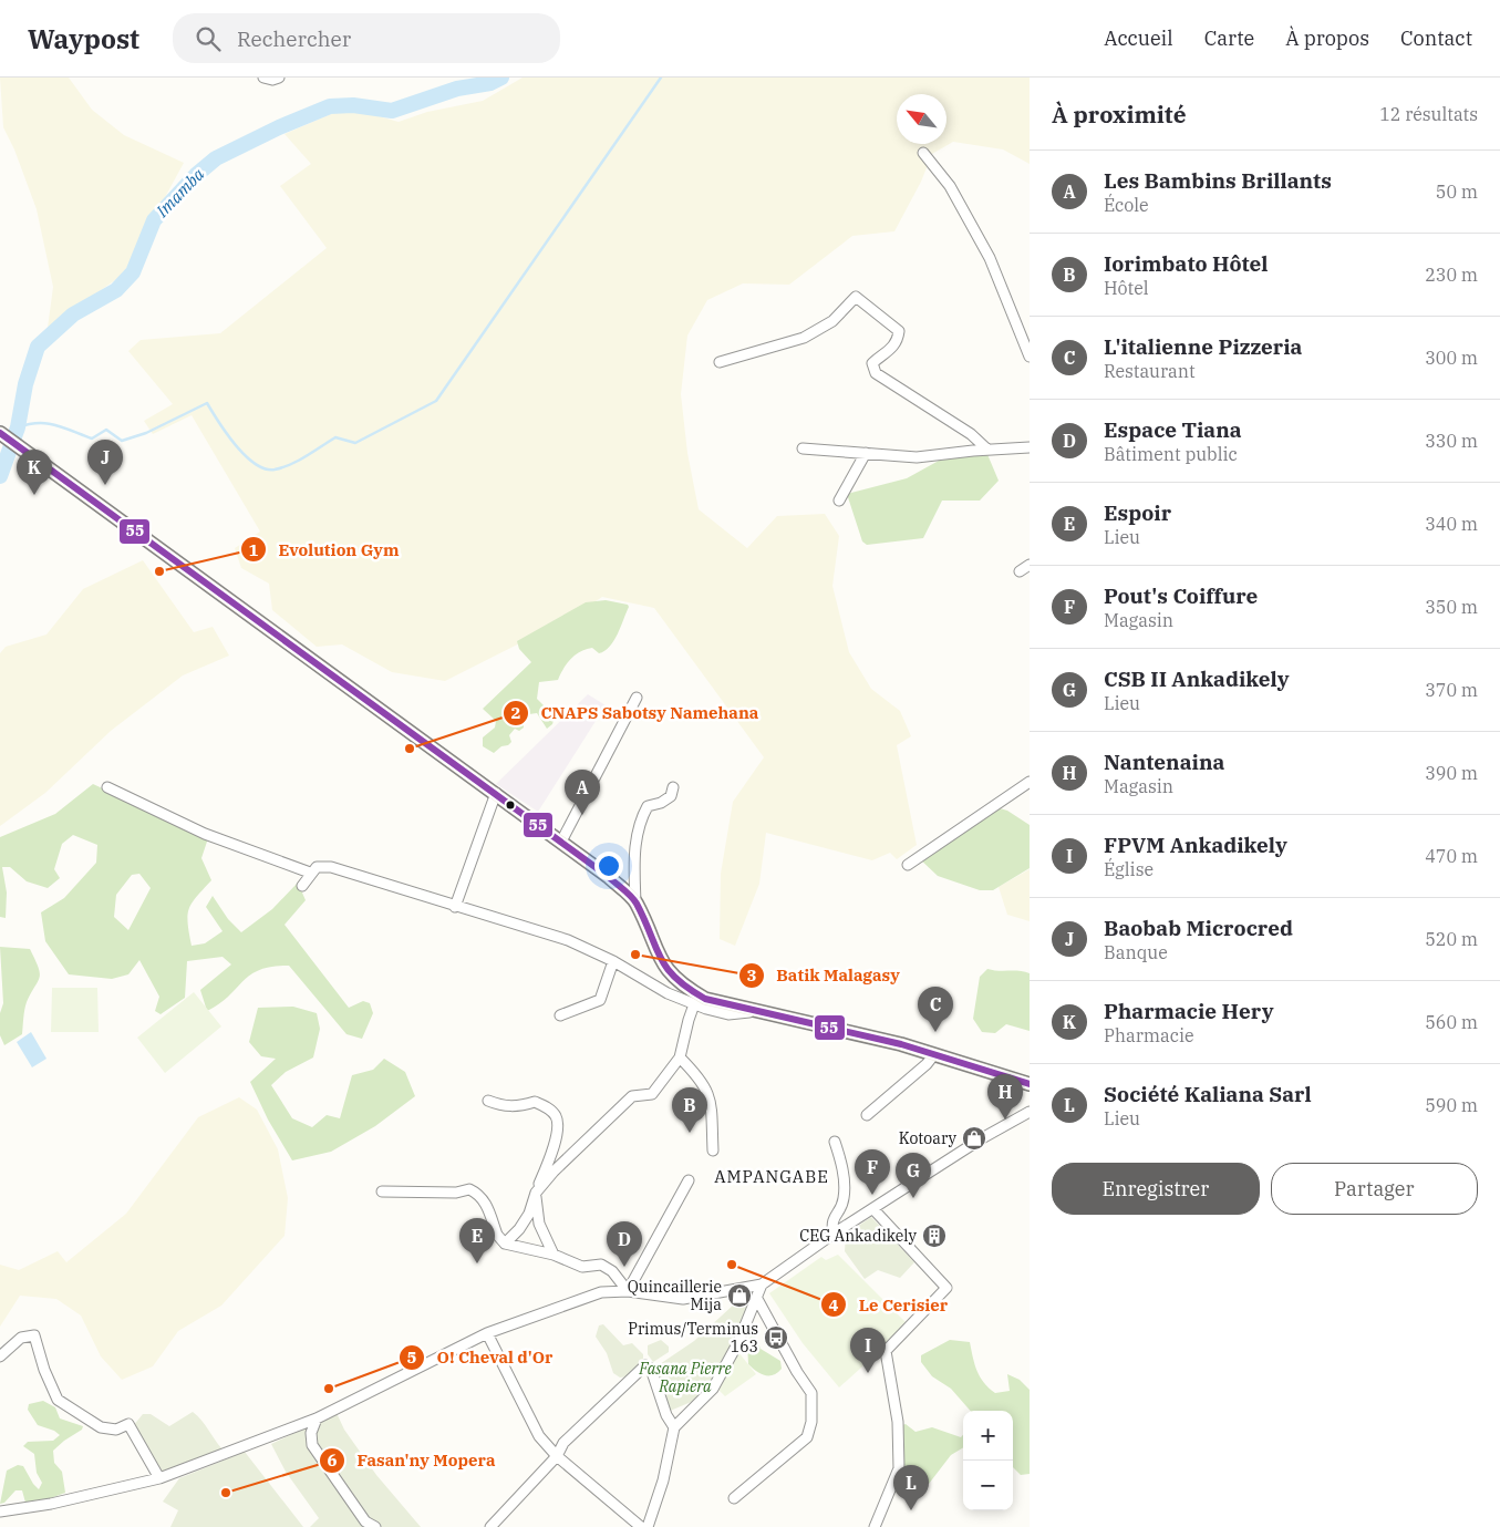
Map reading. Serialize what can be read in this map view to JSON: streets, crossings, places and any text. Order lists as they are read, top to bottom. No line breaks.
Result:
{"districts":["AMPANGABE"],"water":["Imamba"],"parks":["Fasana Pierre Rapiera"],"places":{"other":["Evolution Gym","CNAPS Sabotsy Namehana","Batik Malagasy","Le Cerisier","O! Cheval d'Or","Fasan'ny Mopera"],"shop":["Kotoary","Quincaillerie Mija"],"building":["CEG Ankadikely"],"bus stop":["Primus/Terminus 163"]},"lines":["transit line 55"],"north":"top left","page":{"header":"Waypost","search":"Rechercher","nav":["Accueil","Carte","À propos","Contact"],"heading":["À proximité","12 résultats"],"list":[{"mark":"A","name":"Les Bambins Brillants","note":"École","value":"50 m"},{"mark":"B","name":"Iorimbato Hôtel","note":"Hôtel","value":"230 m"},{"mark":"C","name":"L'italienne Pizzeria","note":"Restaurant","value":"300 m"},{"mark":"D","name":"Espace Tiana","note":"Bâtiment public","value":"330 m"},{"mark":"E","name":"Espoir","note":"Lieu","value":"340 m"},{"mark":"F","name":"Pout's Coiffure","note":"Magasin","value":"350 m"},{"mark":"G","name":"CSB II Ankadikely","note":"Lieu","value":"370 m"},{"mark":"H","name":"Nantenaina","note":"Magasin","value":"390 m"},{"mark":"I","name":"FPVM Ankadikely","note":"Église","value":"470 m"},{"mark":"J","name":"Baobab Microcred","note":"Banque","value":"520 m"},{"mark":"K","name":"Pharmacie Hery","note":"Pharmacie","value":"560 m"},{"mark":"L","name":"Société Kaliana Sarl","note":"Lieu","value":"590 m"}],"pins":["J","K","A","C","H","B","F","G","E","D","I","L"],"buttons":["Enregistrer","Partager"],"map_buttons":["+","−"]}}
